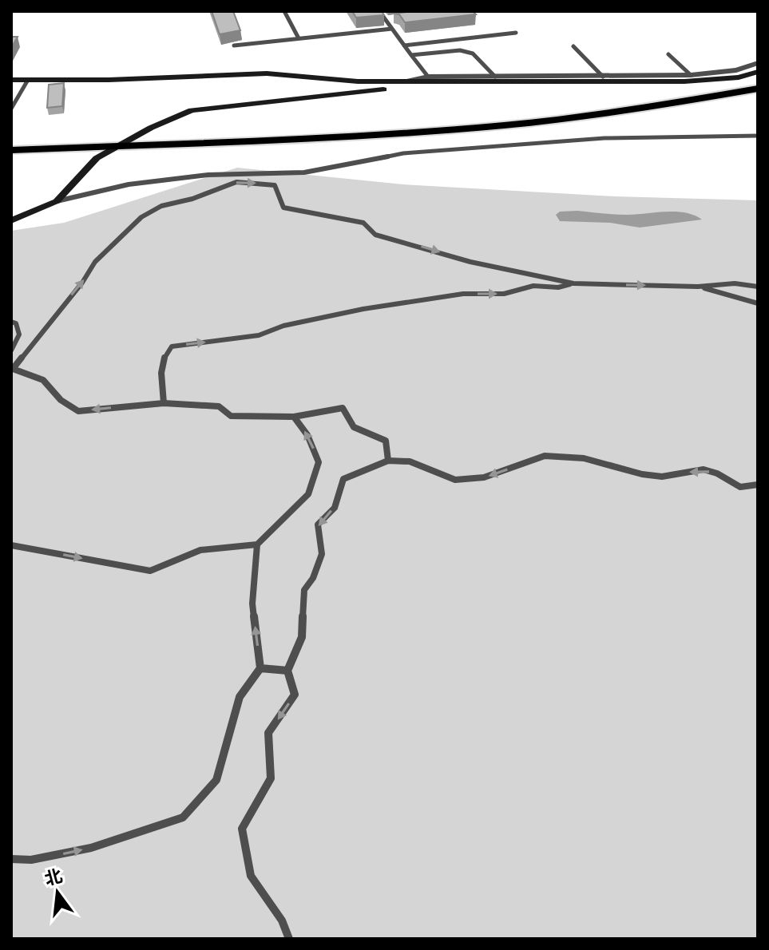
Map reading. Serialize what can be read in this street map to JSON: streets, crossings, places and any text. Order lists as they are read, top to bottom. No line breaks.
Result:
{"north":"top"}
